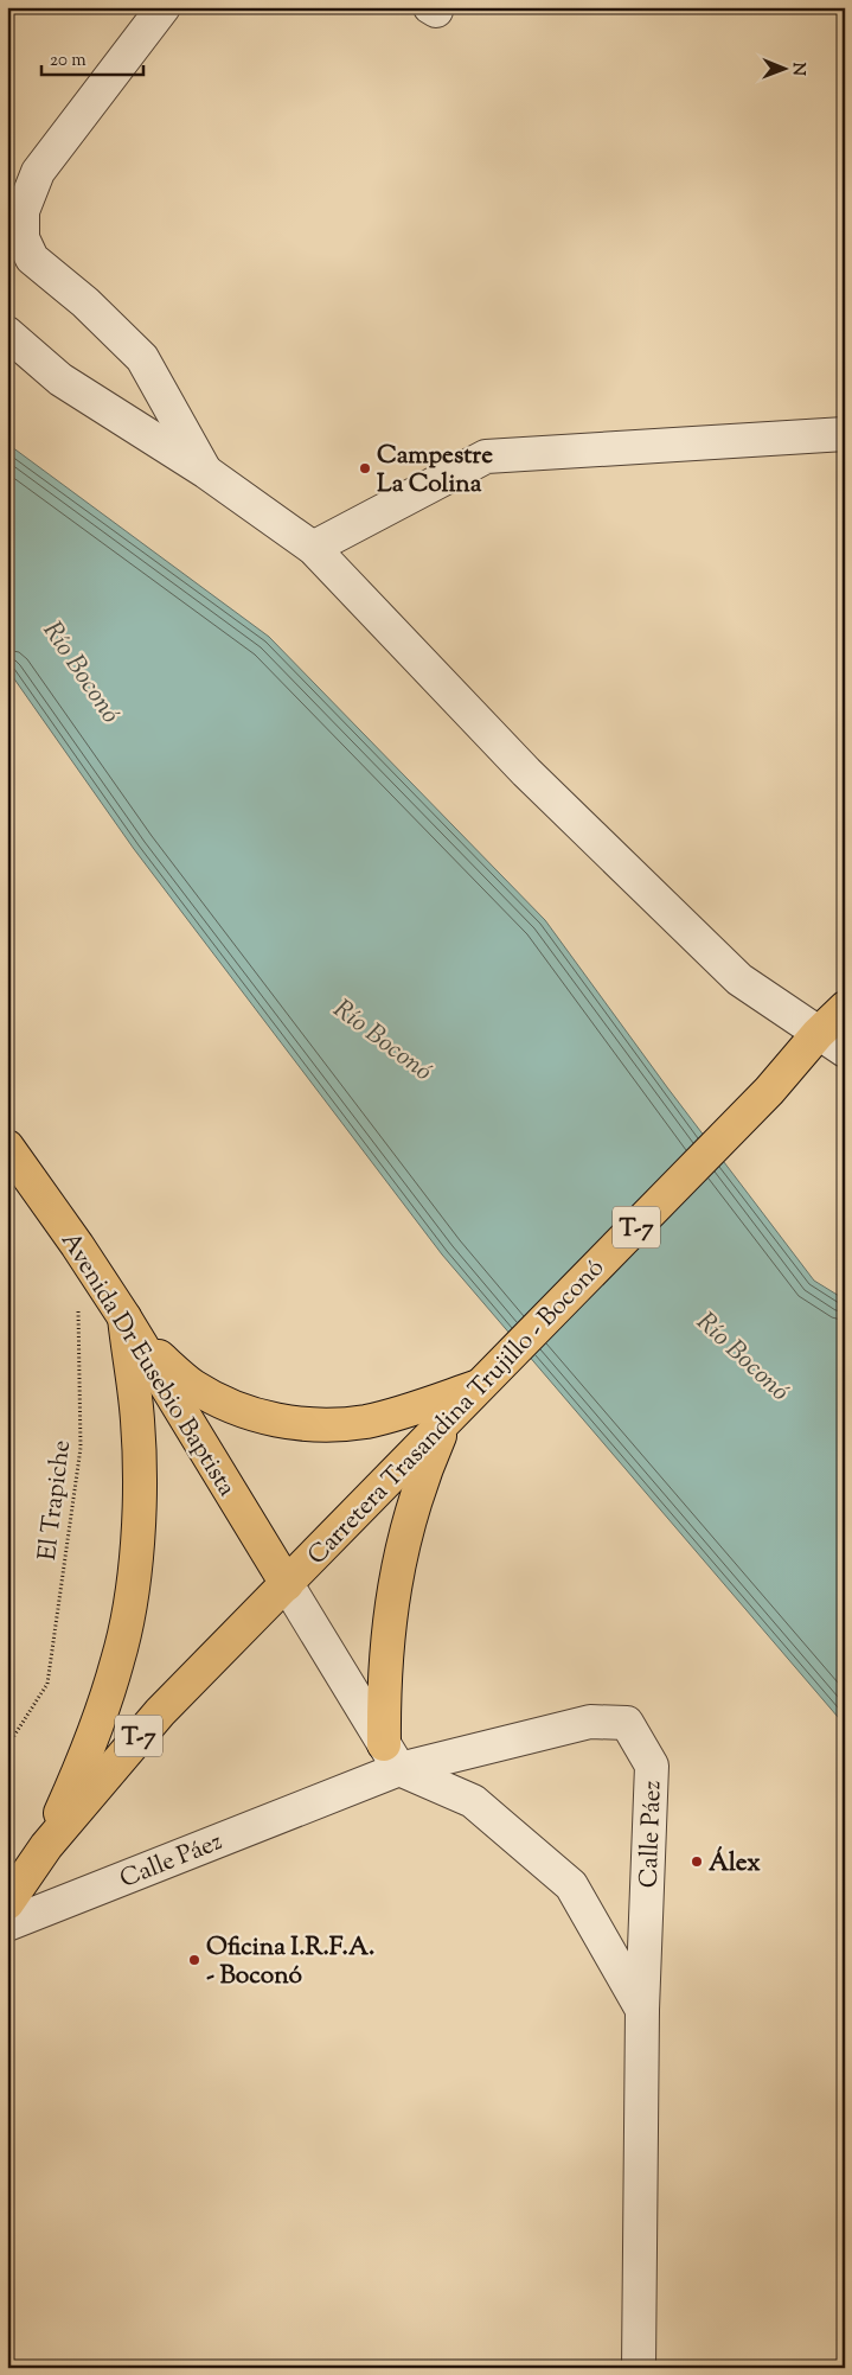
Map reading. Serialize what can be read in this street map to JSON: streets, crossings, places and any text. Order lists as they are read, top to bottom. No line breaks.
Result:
{"streets":{"main road":["T-7","Avenida Dr Eusebio Baptista","Carretera Trasandina Trujillo - Boconó"],"street":["Calle Páez"],"path":["El Trapiche"]},"crossings":[["T-7","Avenida Dr Eusebio Baptista"],["T-7","Carretera Trasandina Trujillo - Boconó"],["Avenida Dr Eusebio Baptista","Carretera Trasandina Trujillo - Boconó"]],"water":["Río Boconó"],"places":["Campestre La Colina","Álex","Oficina I.R.F.A. - Boconó"],"scale_bar":"20 m","north":"right"}
